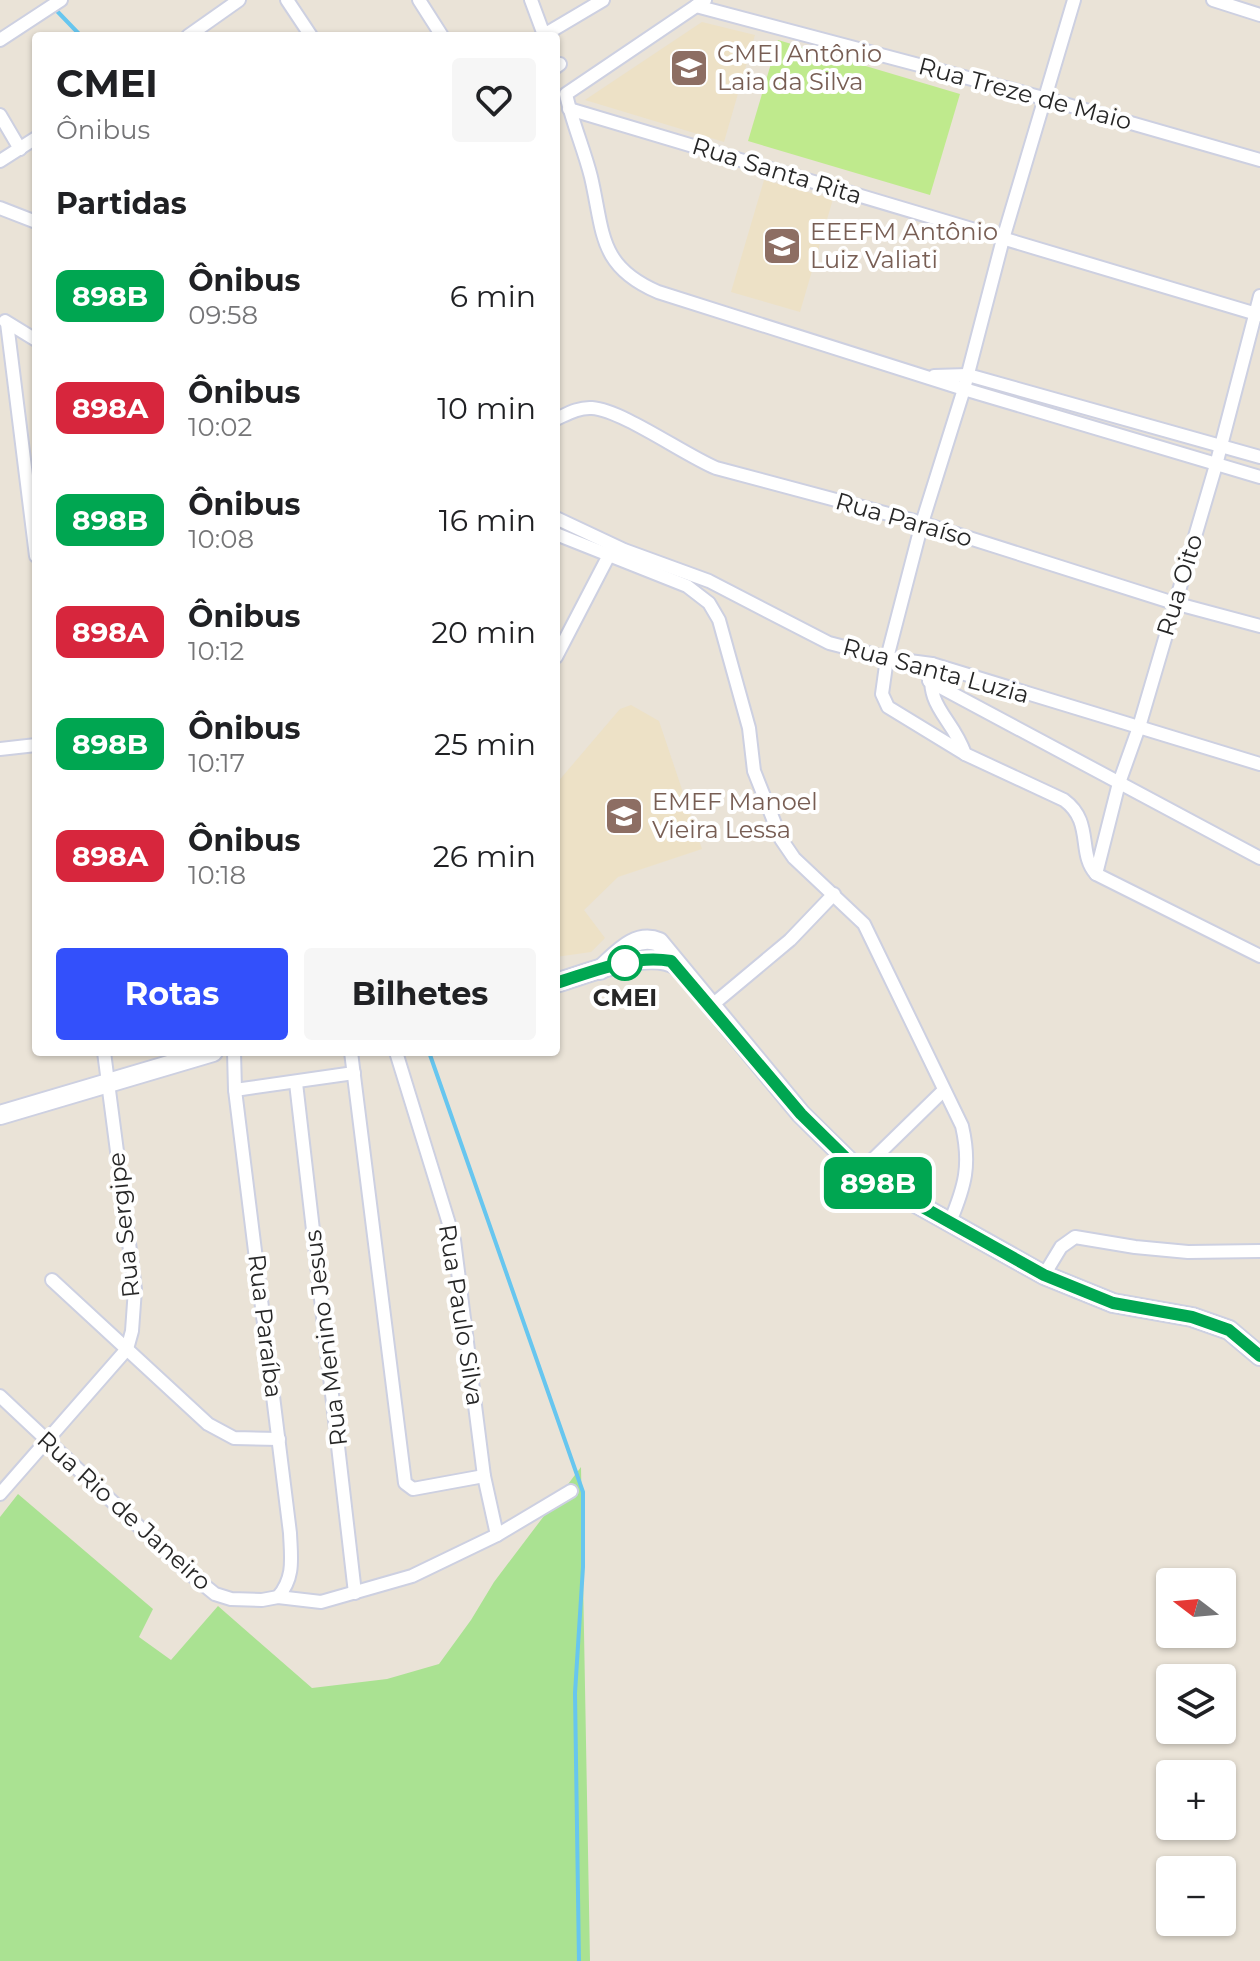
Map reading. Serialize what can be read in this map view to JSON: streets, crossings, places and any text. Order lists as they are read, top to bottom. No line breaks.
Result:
{"streets":{"street":["Rua Treze de Maio","Rua Santa Rita","Rua Paraíso","Rua Oito","Rua Santa Luzia","Rua Sergipe","Rua Paulo Silva","Rua Paraíba","Rua Menino Jesus","Rua Rio de Janeiro"]},"crossings":[["Rua Santa Rita","Rua Oito"],["Rua Paraíso","Rua Oito"],["Rua Oito","Rua Santa Luzia"],["Rua Paulo Silva","Rua Rio de Janeiro"],["Rua Paraíba","Rua Rio de Janeiro"],["Rua Menino Jesus","Rua Rio de Janeiro"]],"places":{"school or university":["CMEI Antônio Laia da Silva","EEEFM Antônio Luiz Valiati","EMEF Manoel Vieira Lessa"],"other":["CMEI"]},"lines":["bus line 898B"],"north":"left","page":{"on_map":"898B","heading":[["CMEI","Ônibus"],"Partidas"],"list":[{"mark":"898B","name":"Ônibus","note":"09:58","value":"6 min"},{"mark":"898A","name":"Ônibus","note":"10:02","value":"10 min"},{"mark":"898B","name":"Ônibus","note":"10:08","value":"16 min"},{"mark":"898A","name":"Ônibus","note":"10:12","value":"20 min"},{"mark":"898B","name":"Ônibus","note":"10:17","value":"25 min"},{"mark":"898A","name":"Ônibus","note":"10:18","value":"26 min"}],"buttons":["Rotas","Bilhetes"],"map_buttons":["+","−"]}}
